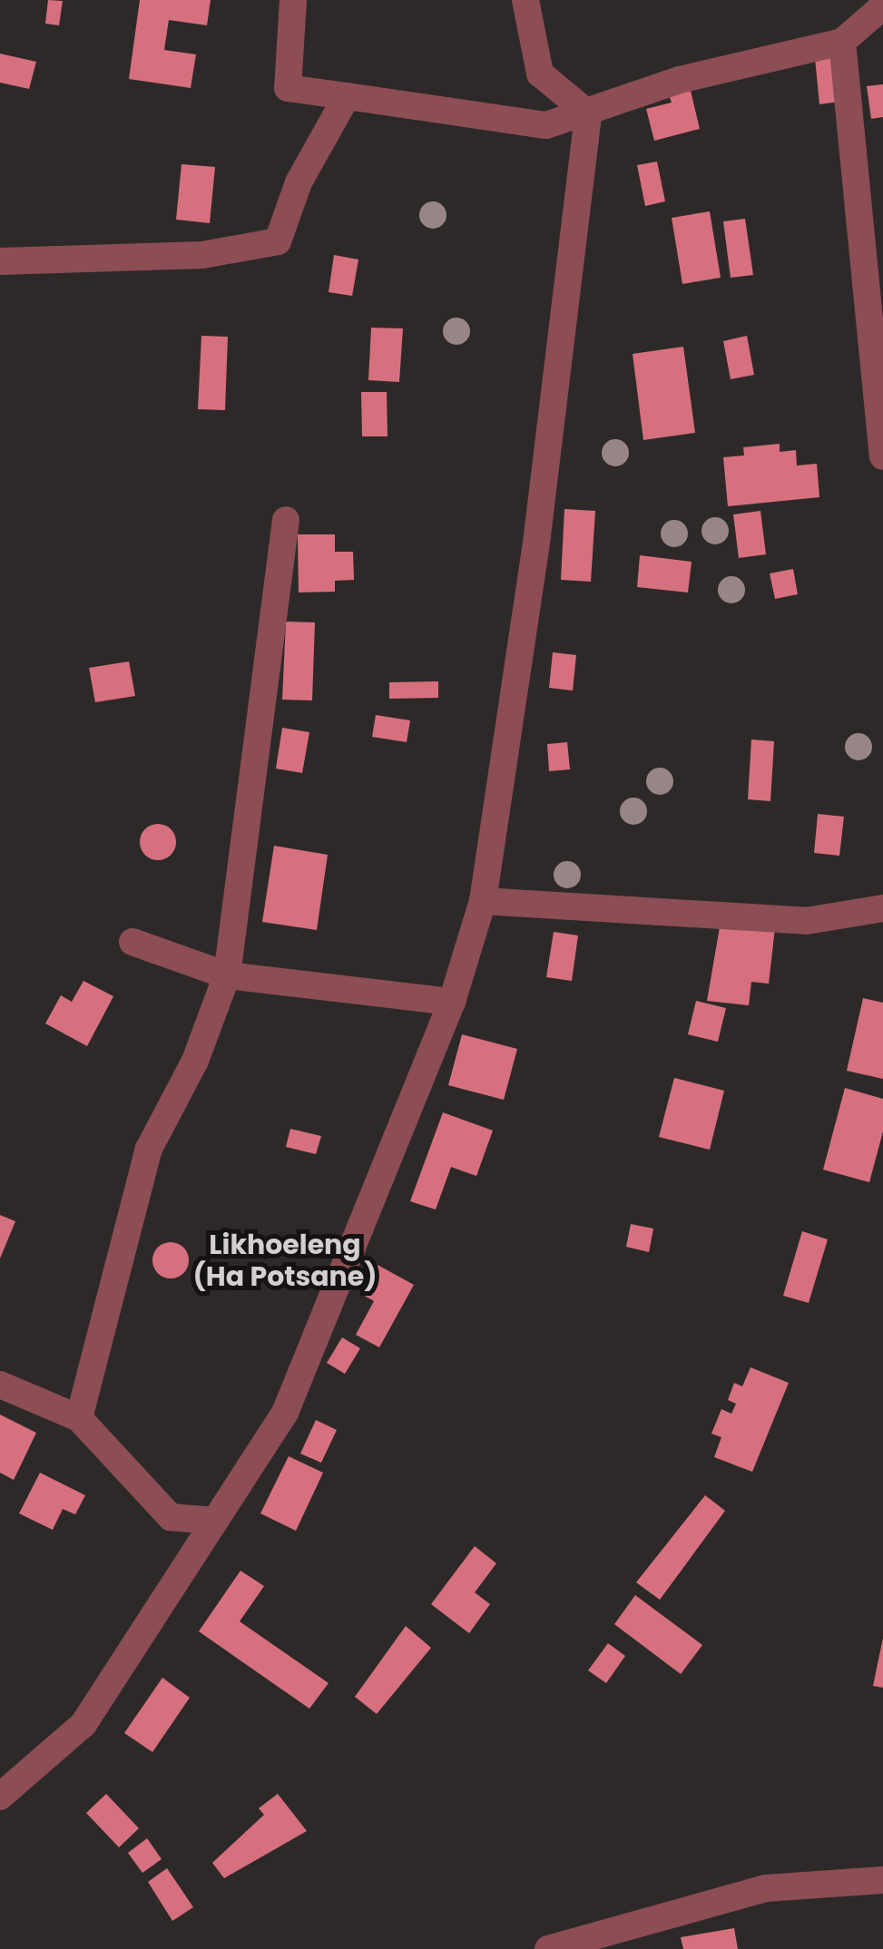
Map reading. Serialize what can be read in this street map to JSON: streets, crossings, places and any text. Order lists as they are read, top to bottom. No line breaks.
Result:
{"districts":["Likhoeleng (Ha Potsane)"]}
